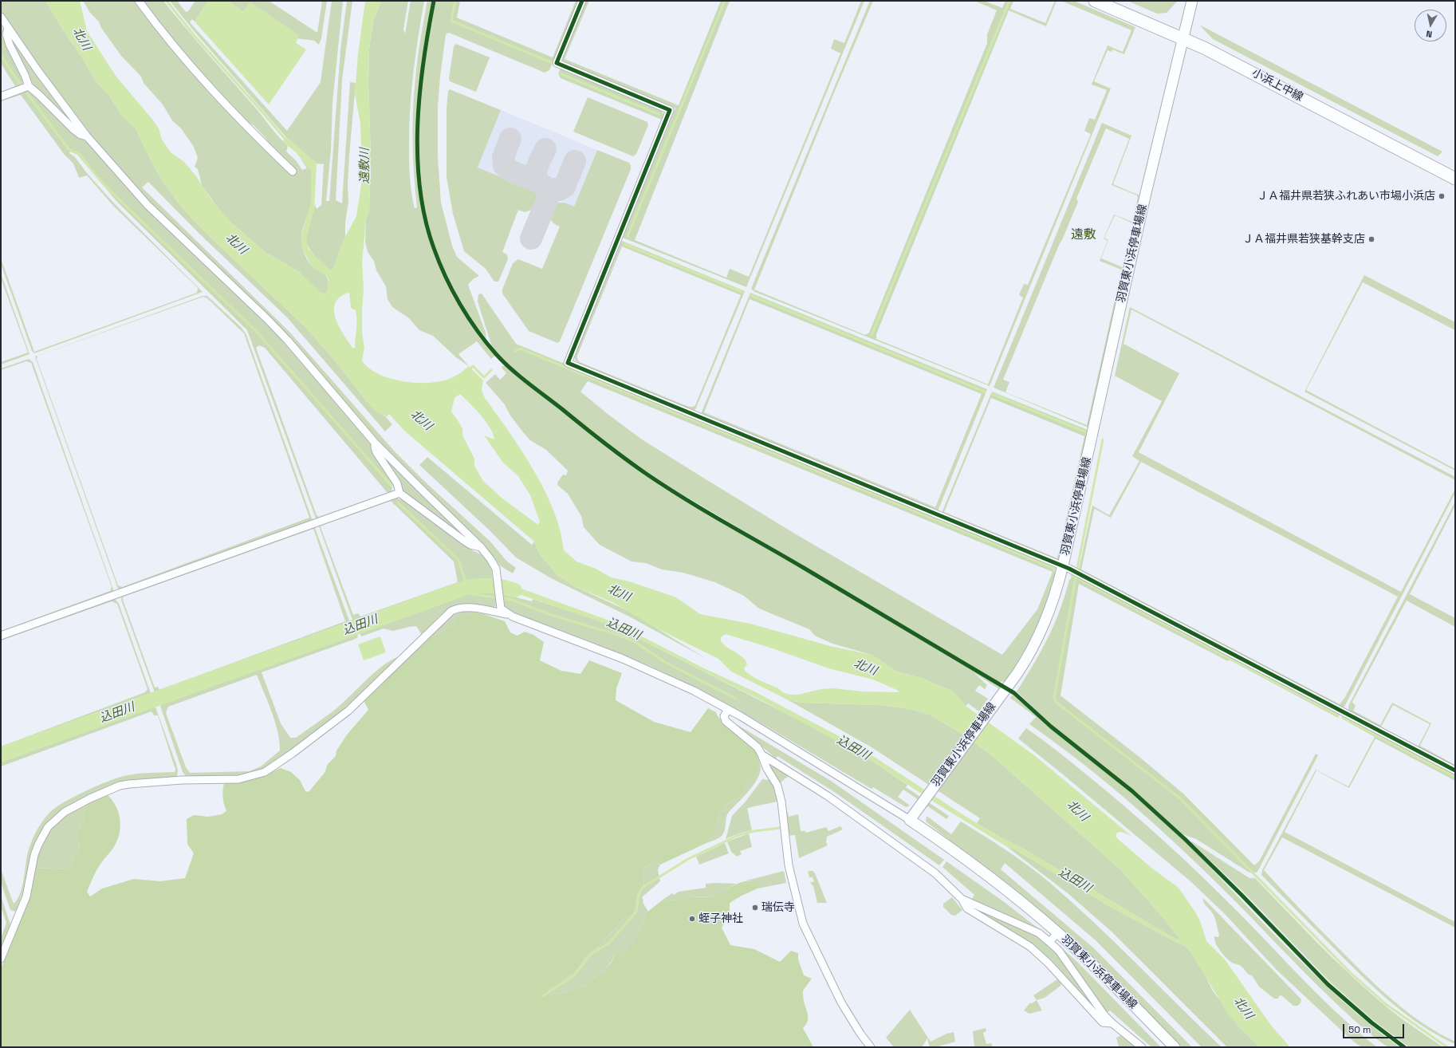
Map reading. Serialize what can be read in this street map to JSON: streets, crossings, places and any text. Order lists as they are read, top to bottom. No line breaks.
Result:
{"streets":{"main road":["小浜上中線","羽賀東小浜停車場線"]},"crossings":[["小浜上中線","羽賀東小浜停車場線"]],"districts":["遠敷"],"water":["北川","遠敷川","込田川"],"places":["ＪＡ福井県若狭ふれあい市場小浜店","ＪＡ福井県若狭基幹支店","瑞伝寺","蛭子神社"],"scale_bar":"50 m","north":"bottom"}
